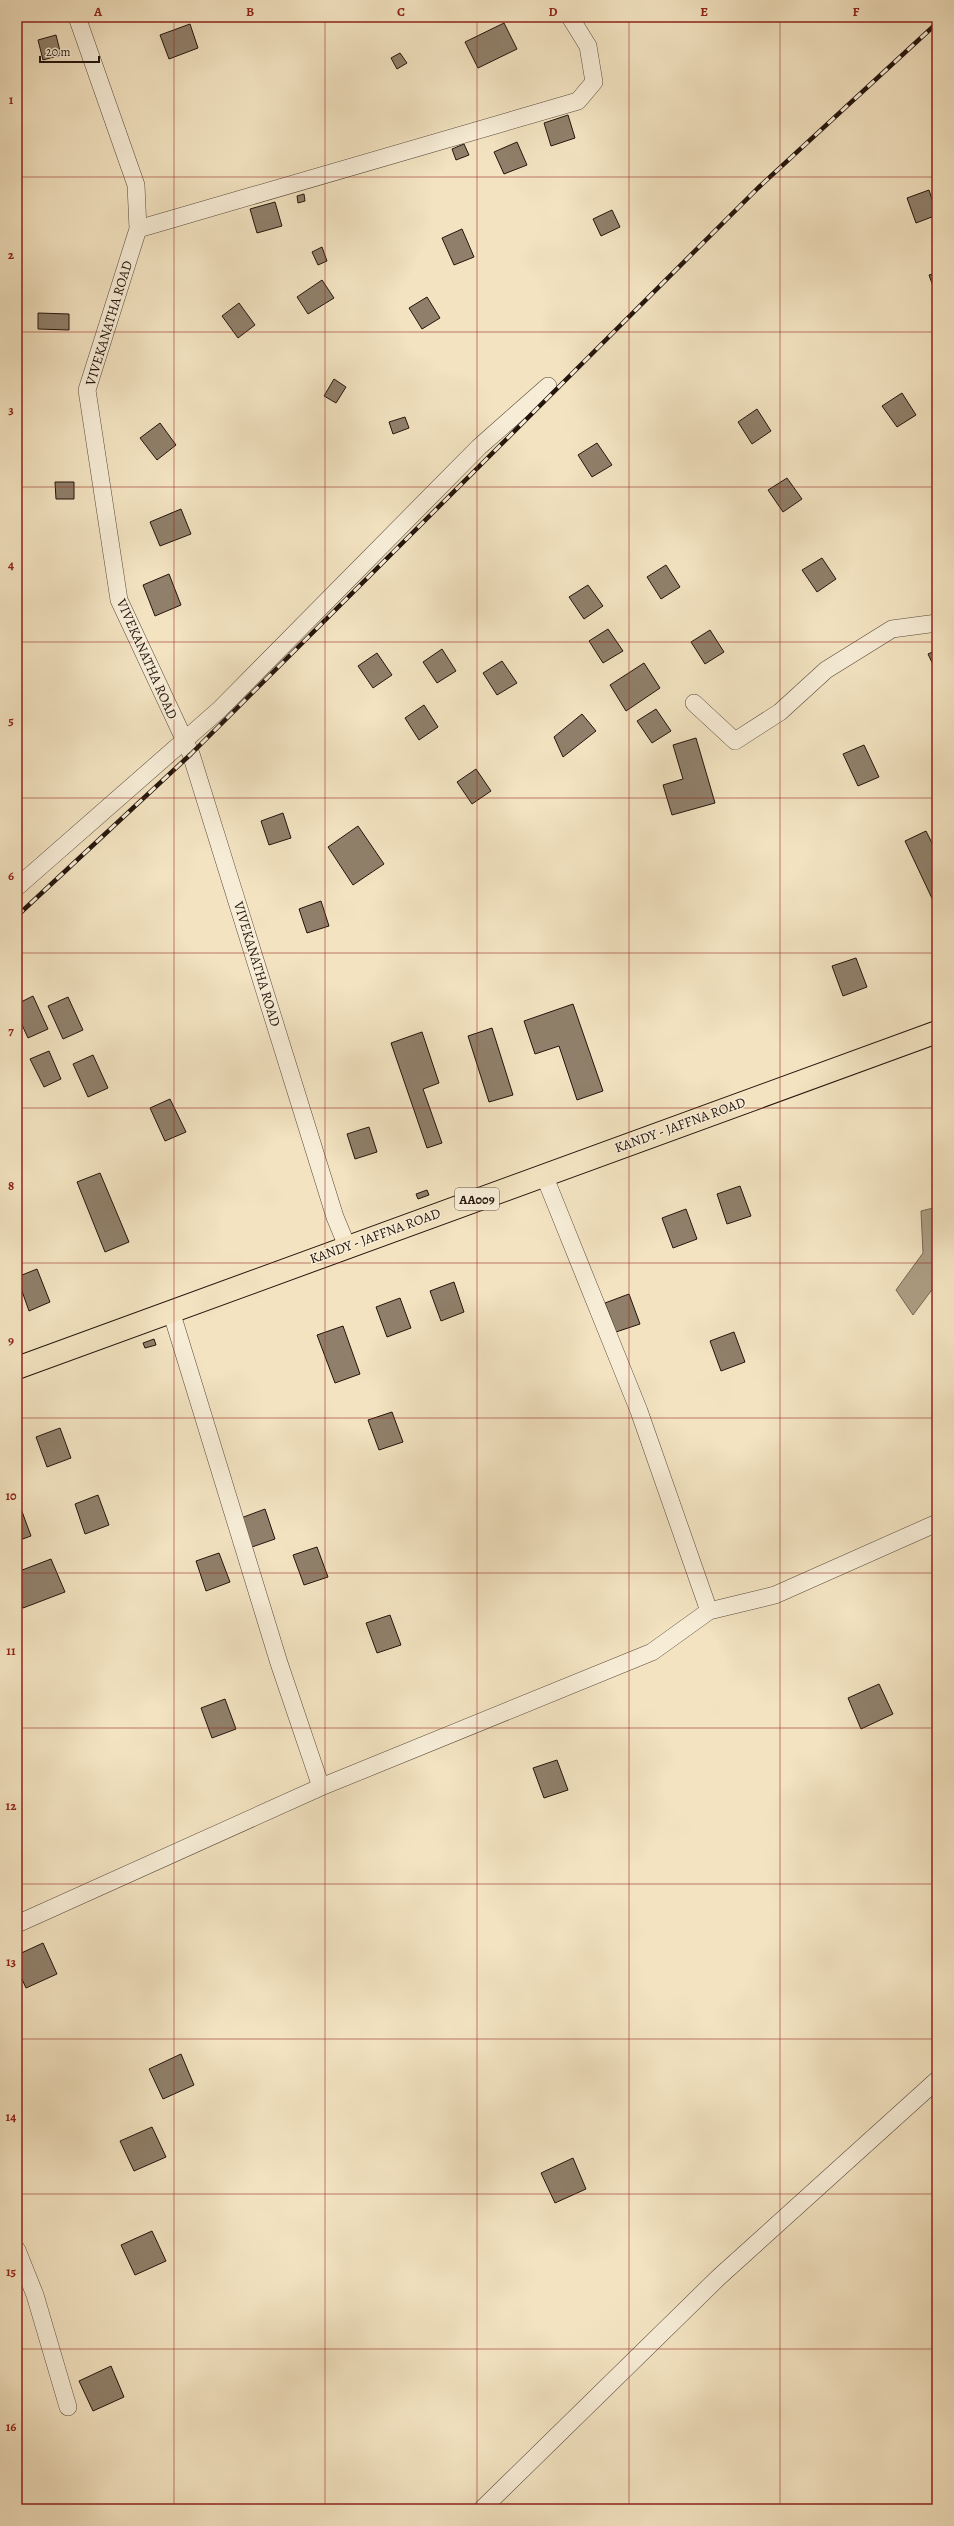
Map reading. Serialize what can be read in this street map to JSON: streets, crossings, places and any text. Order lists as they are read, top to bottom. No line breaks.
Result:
{"streets":{"highway":["KANDY - JAFFNA ROAD","AA009"],"street":["VIVEKANATHA ROAD"]},"crossings":[["VIVEKANATHA ROAD","KANDY - JAFFNA ROAD"]],"scale_bar":"20 m","grid":{"columns":["A","B","C","D","E","F"],"rows":["1","2","3","4","5","6","7","8","9","10","11","12","13","14","15","16"]}}
